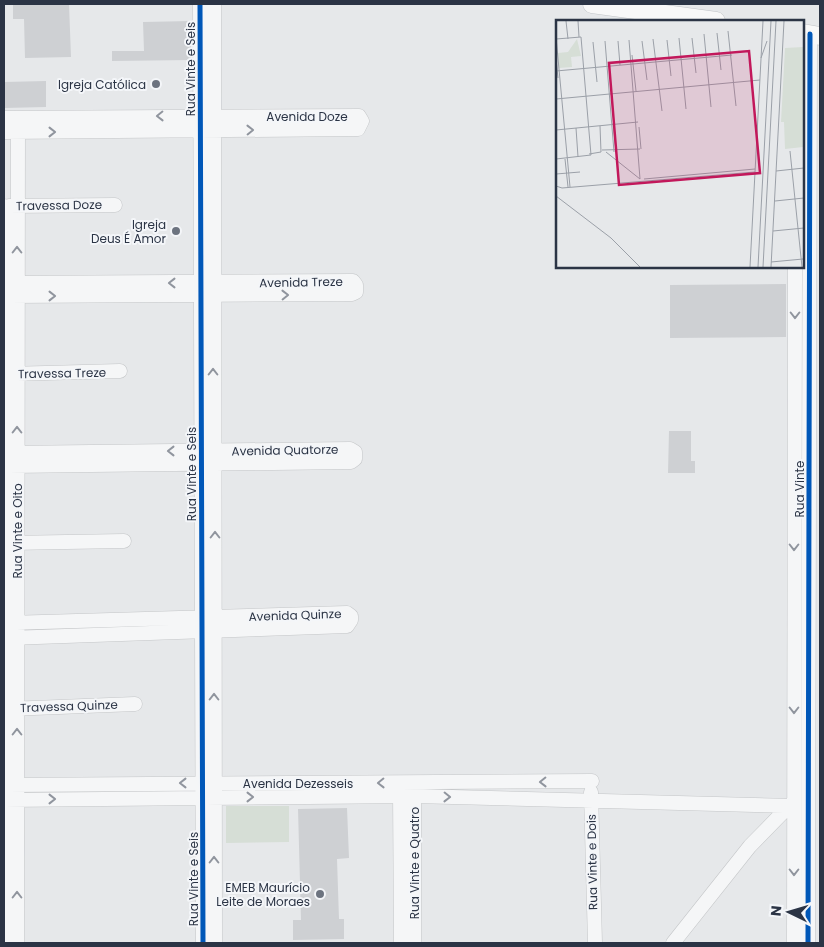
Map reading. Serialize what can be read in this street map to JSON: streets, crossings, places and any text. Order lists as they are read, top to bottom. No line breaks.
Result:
{"streets":{"street":["Rua Vinte e Seis","Avenida Doze","Travessa Doze","Avenida Treze","Travessa Treze","Avenida Quatorze","Rua Vinte","Rua Vinte e Oito","Avenida Quinze","Travessa Quinze","Avenida Dezesseis","Rua Vinte e Dois","Rua Vinte e Quatro"]},"crossings":[["Rua Vinte e Seis","Avenida Doze"],["Rua Vinte e Seis","Avenida Treze"],["Rua Vinte e Seis","Avenida Quatorze"],["Rua Vinte e Seis","Avenida Quinze"],["Rua Vinte e Seis","Avenida Dezesseis"],["Avenida Doze","Rua Vinte e Oito"],["Travessa Doze","Rua Vinte e Oito"],["Avenida Treze","Rua Vinte e Oito"],["Travessa Treze","Rua Vinte e Oito"],["Avenida Quatorze","Rua Vinte e Oito"],["Rua Vinte","Avenida Dezesseis"],["Rua Vinte e Oito","Avenida Quinze"],["Rua Vinte e Oito","Travessa Quinze"],["Rua Vinte e Oito","Avenida Dezesseis"],["Avenida Dezesseis","Rua Vinte e Dois"],["Avenida Dezesseis","Rua Vinte e Quatro"]],"places":["Igreja Católica","Igreja Deus É Amor","EMEB Maurício Leite de Moraes"],"north":"left"}
